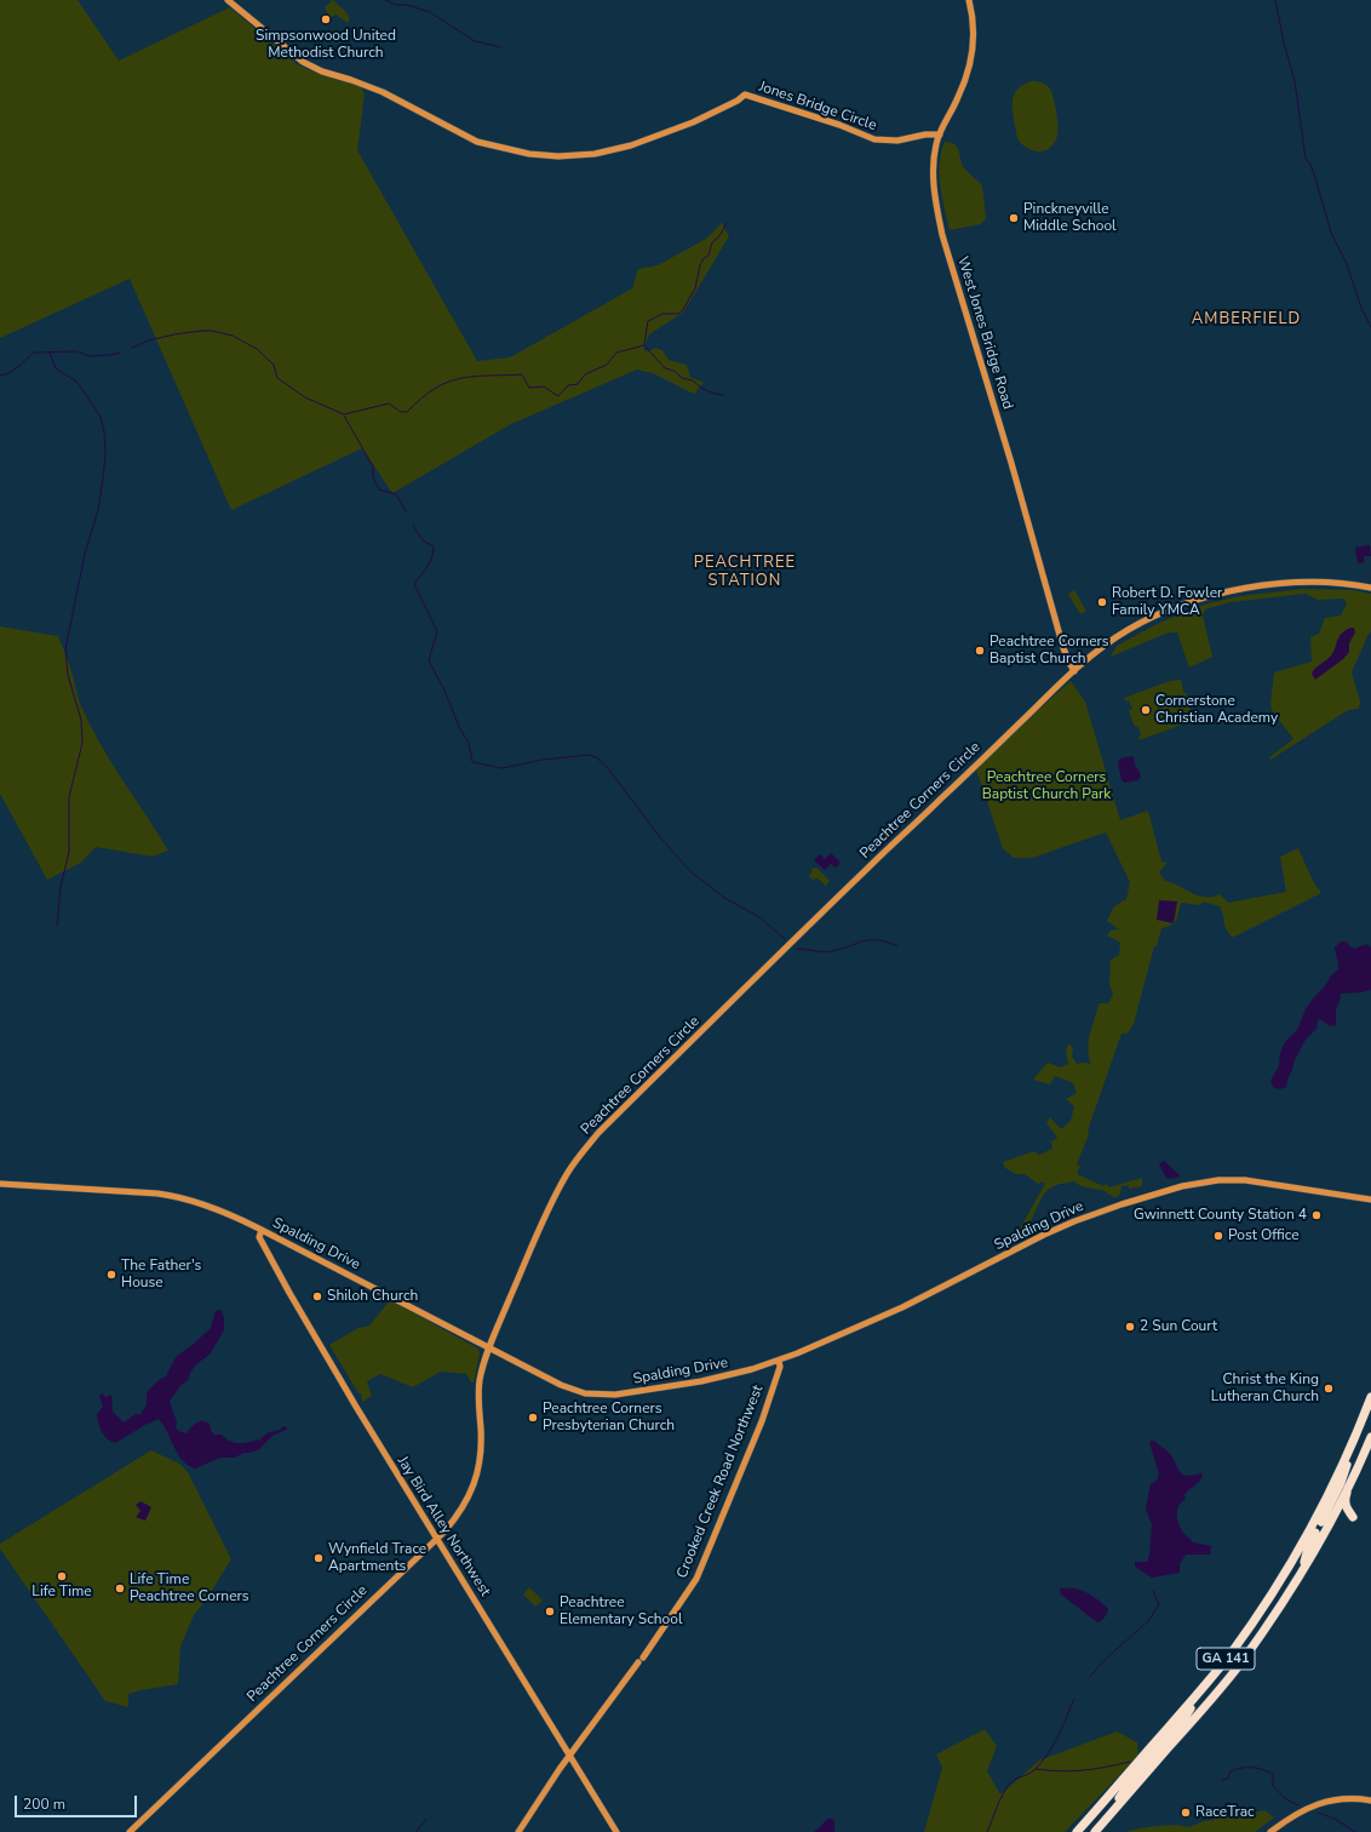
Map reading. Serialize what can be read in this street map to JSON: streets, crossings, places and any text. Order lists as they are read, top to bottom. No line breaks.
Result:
{"streets":{"highway":["GA 141"],"street":["Jones Bridge Circle","West Jones Bridge Road","Peachtree Corners Circle","Spalding Drive","Crooked Creek Road Northwest","Jay Bird Alley Northwest"]},"crossings":[["Jones Bridge Circle","West Jones Bridge Road"],["West Jones Bridge Road","Peachtree Corners Circle"],["Peachtree Corners Circle","Spalding Drive"],["Peachtree Corners Circle","Jay Bird Alley Northwest"],["Spalding Drive","Crooked Creek Road Northwest"],["Spalding Drive","Jay Bird Alley Northwest"],["Crooked Creek Road Northwest","Jay Bird Alley Northwest"]],"districts":["AMBERFIELD","PEACHTREE STATION"],"parks":["Peachtree Corners Baptist Church Park"],"places":["Simpsonwood United Methodist Church","Pinckneyville Middle School","Robert D. Fowler Family YMCA","Peachtree Corners Baptist Church","Cornerstone Christian Academy","Gwinnett County Station 4","Post Office","The Father's House","Shiloh Church","2 Sun Court","Christ the King Lutheran Church","Peachtree Corners Presbyterian Church","Wynfield Trace Apartments","Life Time","Life Time Peachtree Corners","Peachtree Elementary School","RaceTrac"],"scale_bar":"200 m"}
